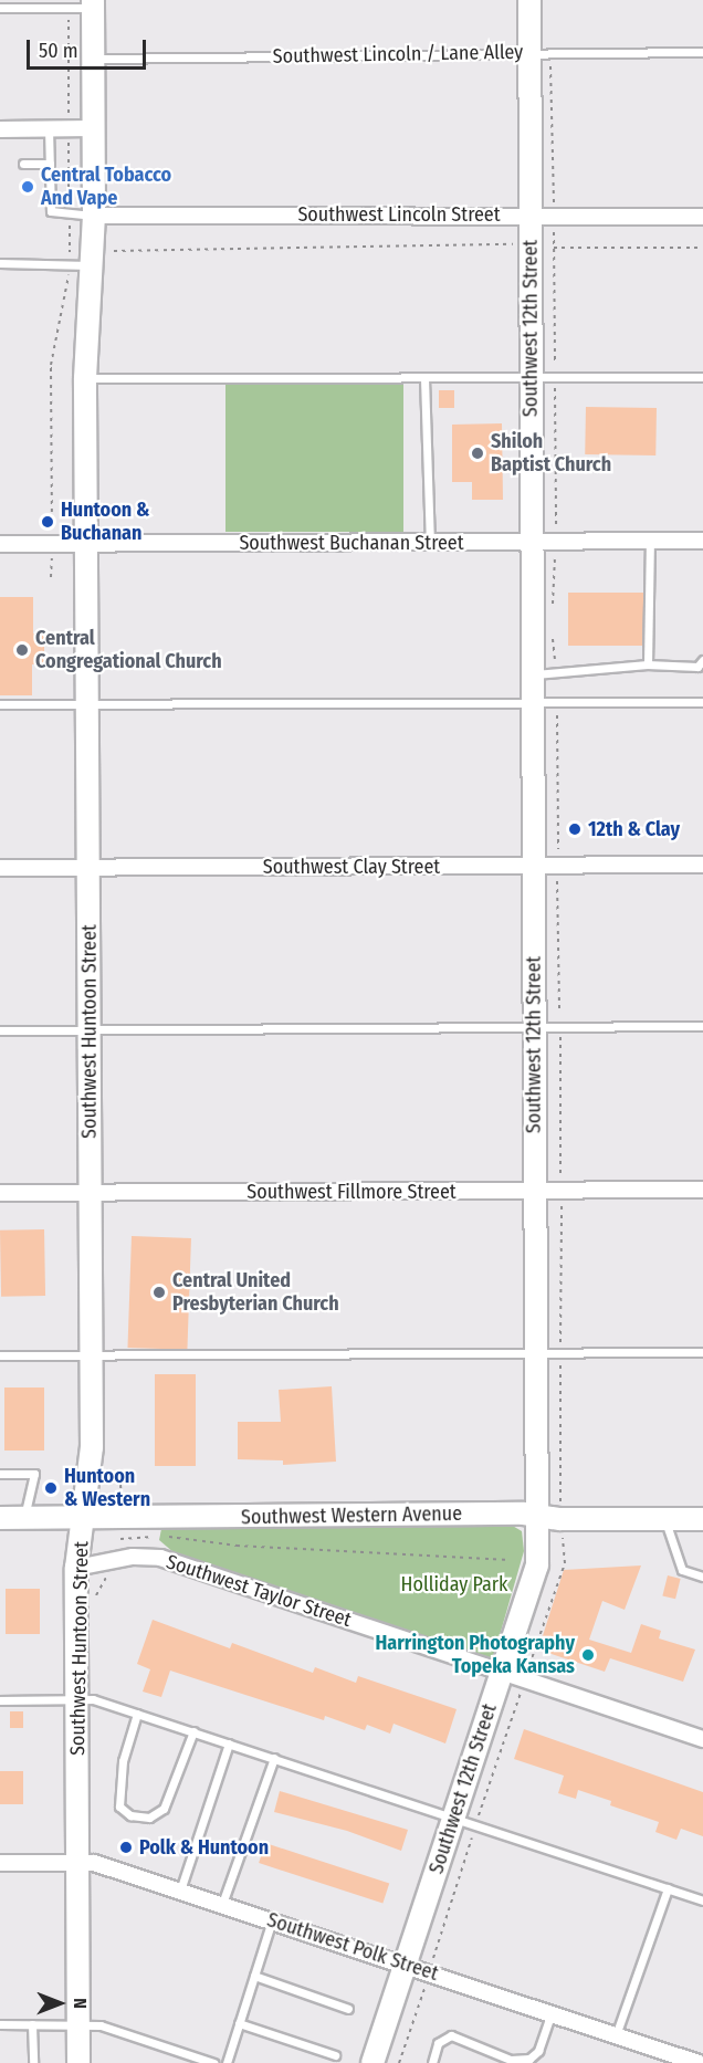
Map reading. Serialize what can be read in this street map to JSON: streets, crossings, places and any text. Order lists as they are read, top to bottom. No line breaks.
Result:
{"streets":{"main road":["Southwest 12th Street","Southwest Huntoon Street","Southwest Western Avenue"],"street":["Southwest Lincoln Street","Southwest Buchanan Street","Southwest Clay Street","Southwest Fillmore Street","Southwest Taylor Street","Southwest Polk Street"],"lane":["Southwest Lincoln / Lane Alley"]},"crossings":[["Southwest Lincoln / Lane Alley","Southwest 12th Street"],["Southwest Lincoln / Lane Alley","Southwest Huntoon Street"],["Southwest Lincoln Street","Southwest 12th Street"],["Southwest Lincoln Street","Southwest Huntoon Street"],["Southwest 12th Street","Southwest Buchanan Street"],["Southwest 12th Street","Southwest Clay Street"],["Southwest 12th Street","Southwest Fillmore Street"],["Southwest 12th Street","Southwest Western Avenue"],["Southwest 12th Street","Southwest Taylor Street"],["Southwest 12th Street","Southwest Polk Street"],["Southwest Buchanan Street","Southwest Huntoon Street"],["Southwest Clay Street","Southwest Huntoon Street"],["Southwest Huntoon Street","Southwest Fillmore Street"],["Southwest Huntoon Street","Southwest Western Avenue"],["Southwest Huntoon Street","Southwest Taylor Street"],["Southwest Huntoon Street","Southwest Polk Street"]],"parks":["Holliday Park"],"places":["Central Tobacco And Vape","Shiloh Baptist Church","Huntoon & Buchanan","Central Congregational Church","12th & Clay","Central United Presbyterian Church","Huntoon & Western","Harrington Photography Topeka Kansas","Polk & Huntoon"],"scale_bar":"50 m","north":"right"}
